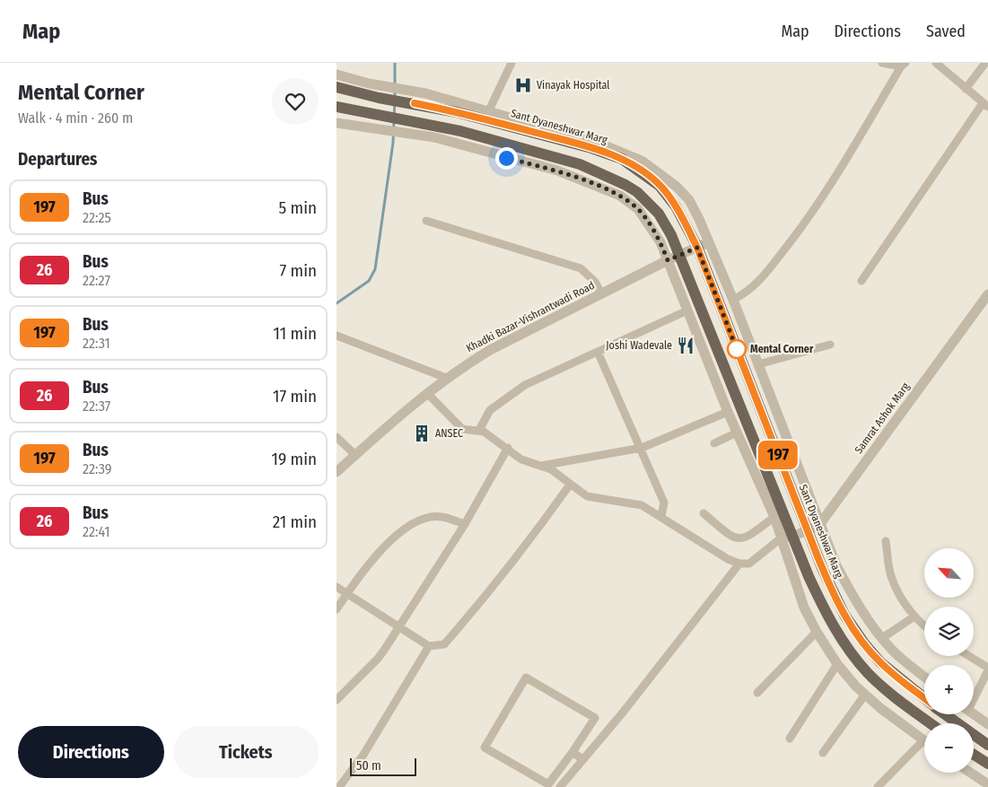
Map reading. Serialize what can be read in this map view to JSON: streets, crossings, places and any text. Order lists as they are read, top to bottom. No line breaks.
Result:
{"streets":{"main road":["Sant Dyaneshwar Marg"],"street":["Khadki Bazar-Vishrantwadi Road","Samrat Ashok Marg"]},"crossings":[["Sant Dyaneshwar Marg","Khadki Bazar-Vishrantwadi Road"]],"places":{"hospital":["Vinayak Hospital"],"restaurant":["Joshi Wadevale"],"other":["Mental Corner"],"building":["ANSEC"]},"lines":["bus line 197"],"scale_bar":"50 m","north":"top left","page":{"header":"Map","nav":["Map","Directions","Saved"],"heading":[["Mental Corner","Walk · 4 min · 260 m"],"Departures"],"on_map":"197","list":[{"mark":"197","name":"Bus","note":"22:25","value":"5 min"},{"mark":"26","name":"Bus","note":"22:27","value":"7 min"},{"mark":"197","name":"Bus","note":"22:31","value":"11 min"},{"mark":"26","name":"Bus","note":"22:37","value":"17 min"},{"mark":"197","name":"Bus","note":"22:39","value":"19 min"},{"mark":"26","name":"Bus","note":"22:41","value":"21 min"}],"map_buttons":["+","−"],"buttons":["Directions","Tickets"],"scale":"50 m"}}
